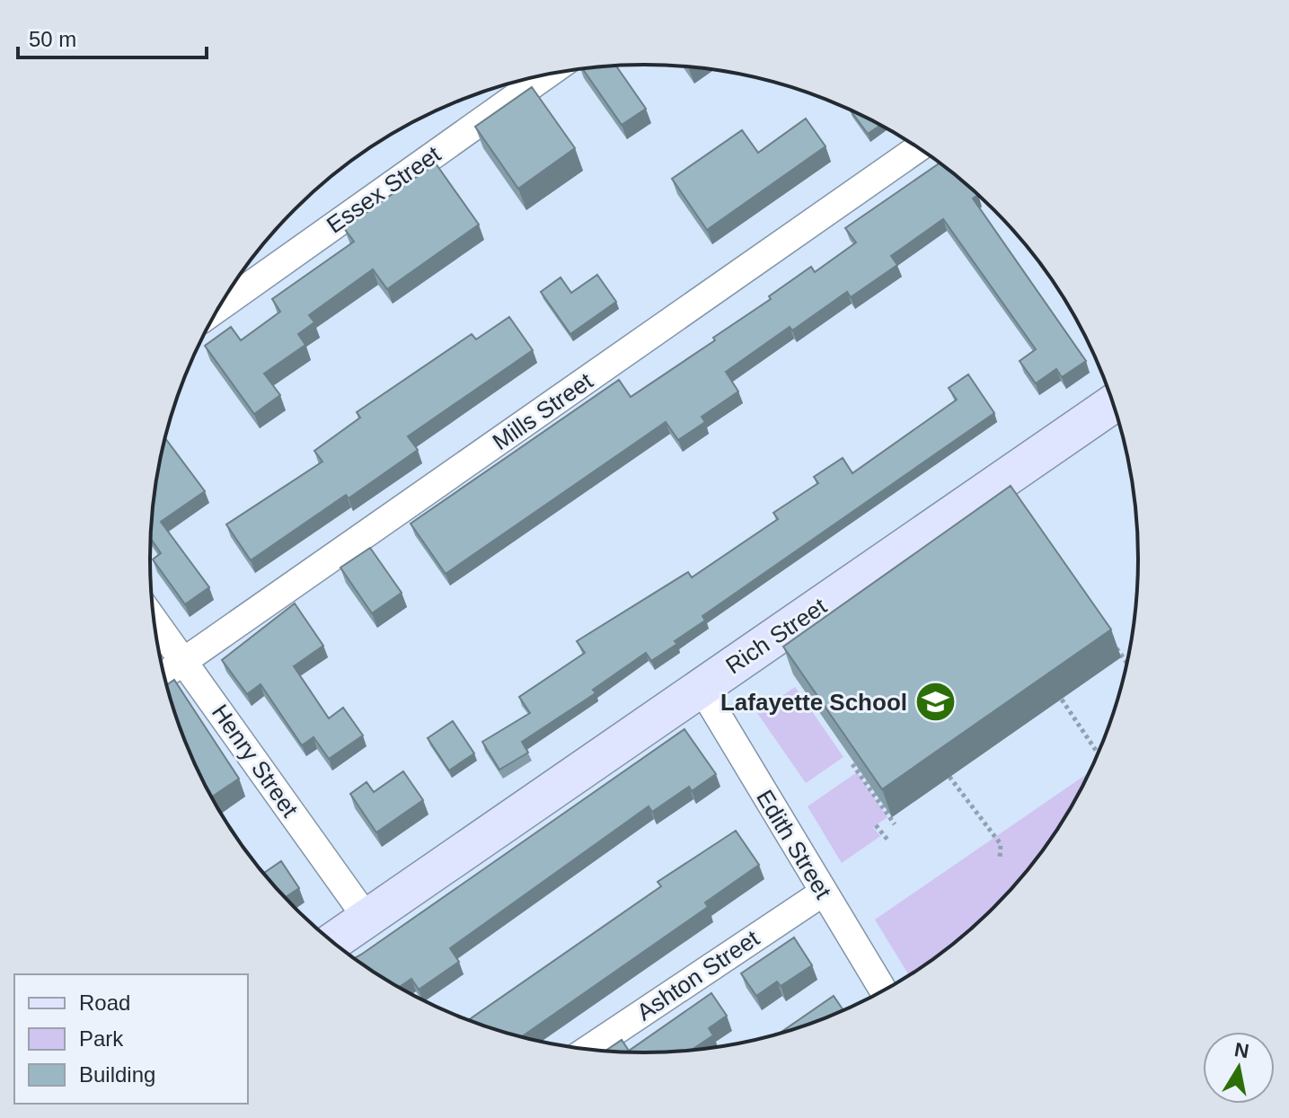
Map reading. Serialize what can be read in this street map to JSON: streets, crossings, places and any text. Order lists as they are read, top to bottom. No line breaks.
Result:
{"streets":{"street":["Essex Street","Mills Street","Rich Street","Henry Street","Edith Street","Ashton Street"]},"crossings":[["Mills Street","Henry Street"],["Rich Street","Henry Street"],["Rich Street","Edith Street"],["Edith Street","Ashton Street"]],"places":{"school or university":["Lafayette School"]},"legend":["Road","Park","Building"],"scale_bar":"50 m","north":"top"}
